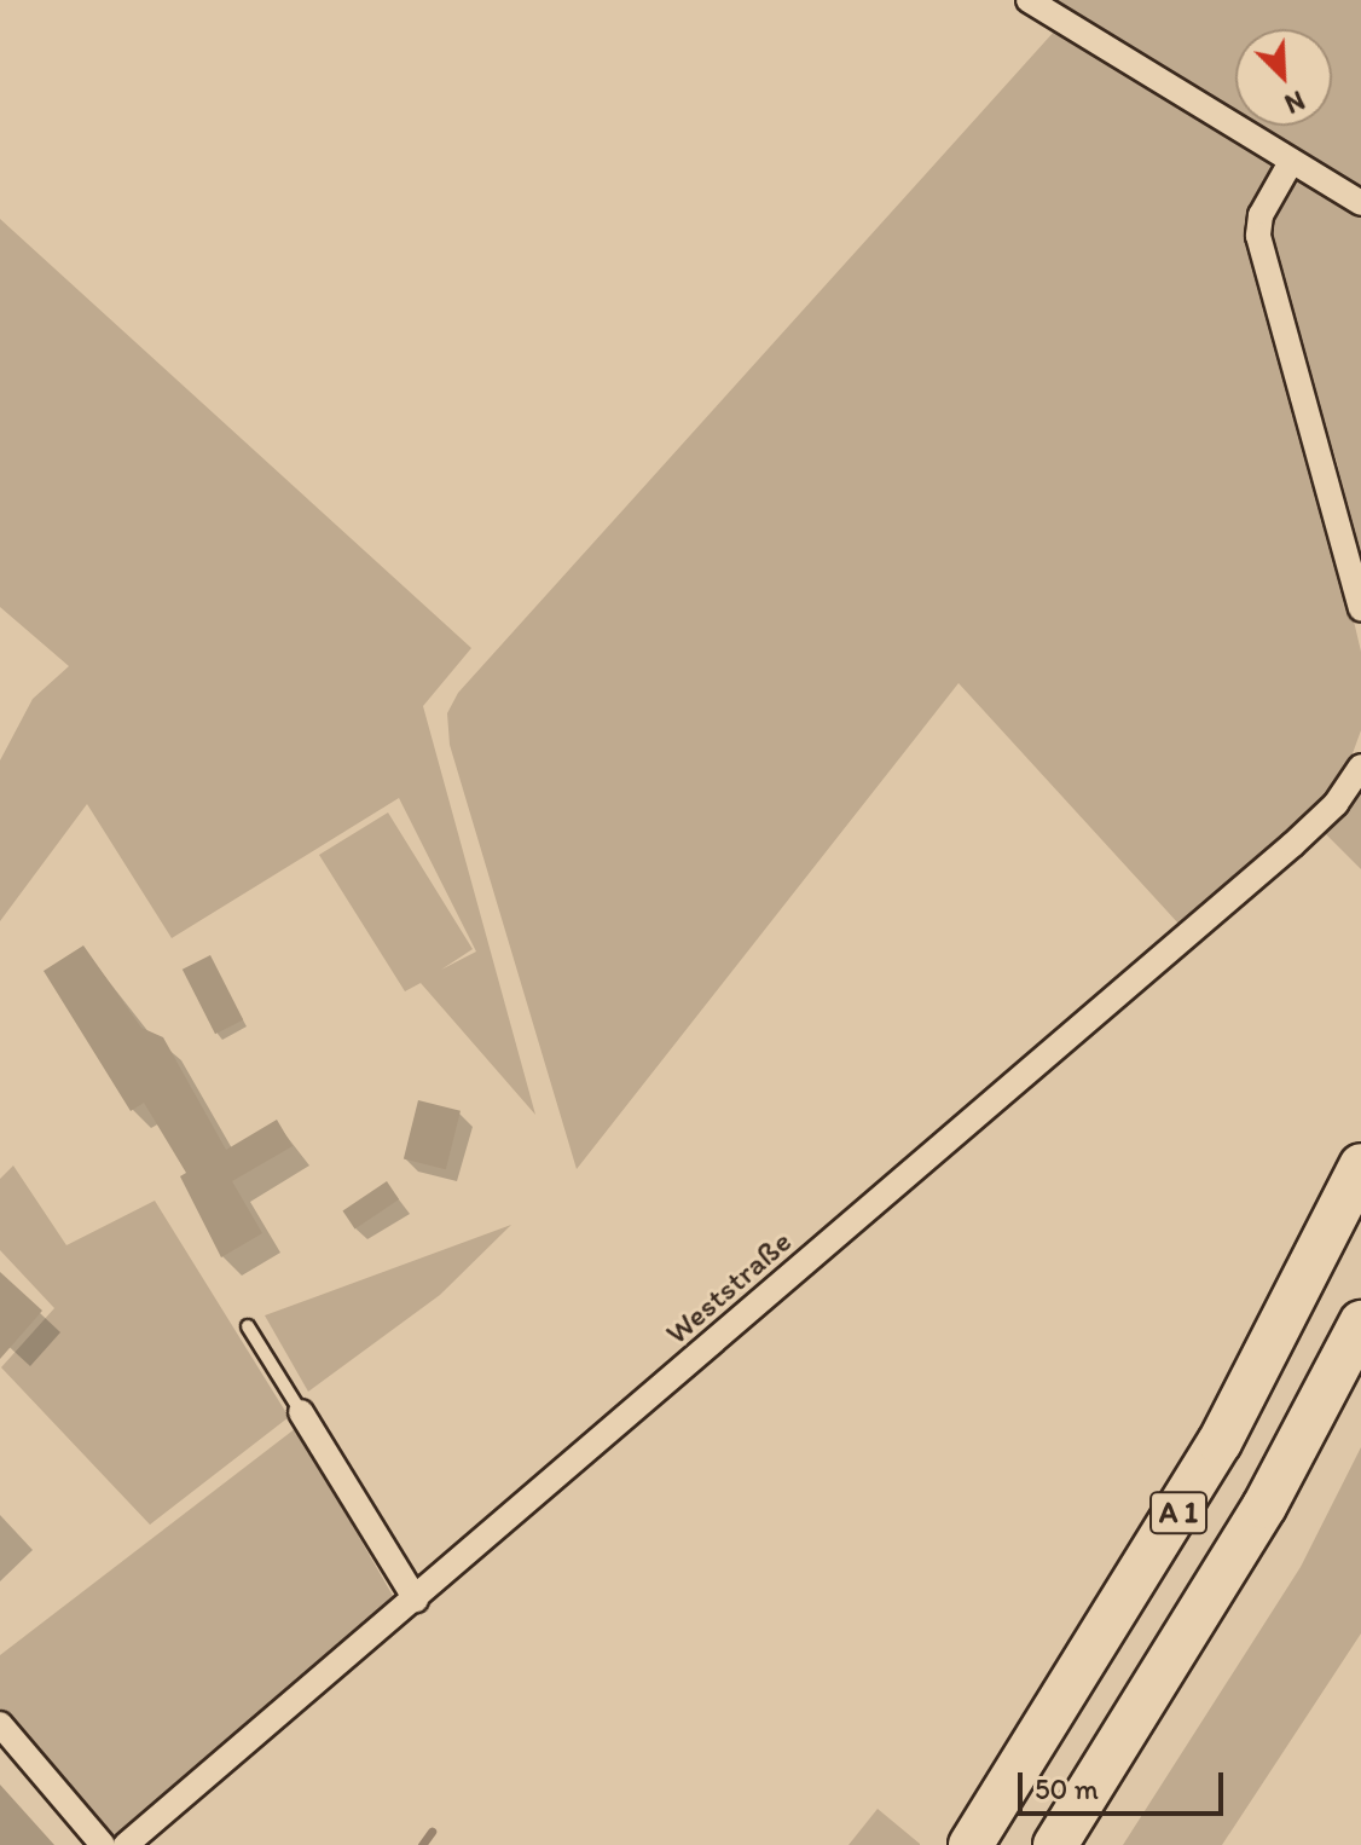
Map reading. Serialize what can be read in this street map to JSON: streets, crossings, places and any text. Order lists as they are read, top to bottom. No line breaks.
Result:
{"streets":{"highway":["A 1"],"street":["Weststraße"]},"scale_bar":"50 m","north":"bottom right"}
